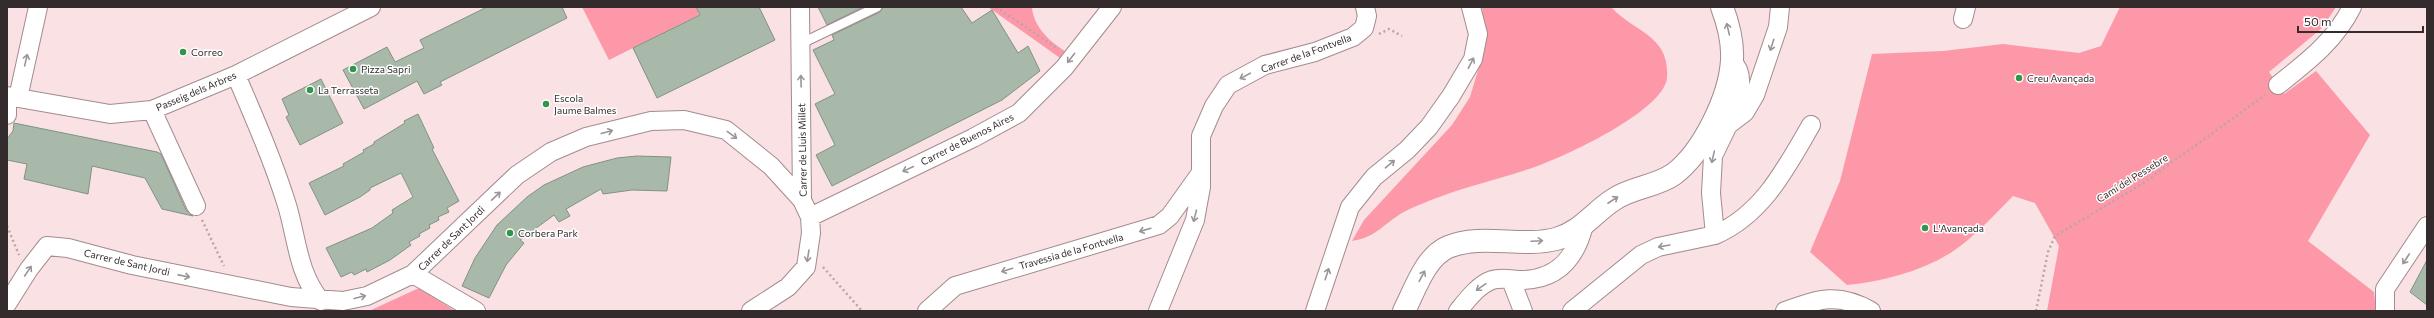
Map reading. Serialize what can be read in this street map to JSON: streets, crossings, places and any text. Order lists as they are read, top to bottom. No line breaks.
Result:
{"streets":{"street":["Carrer de la Fontvella","Passeig dels Arbres","Carrer de Buenos Aires","Carrer de Lluis Millet","Carrer de Sant Jordi","Travessia de la Fontvella"],"path":["Camí del Pessebre"]},"crossings":[["Carrer de la Fontvella","Travessia de la Fontvella"],["Carrer de Buenos Aires","Carrer de Lluis Millet"],["Carrer de Lluis Millet","Carrer de Sant Jordi"]],"one_way":["Carrer de Buenos Aires","Carrer de Sant Jordi","Travessia de la Fontvella"],"places":["Correo","Pizza Sapri","Creu Avançada","La Terrasseta","Escola Jaume Balmes","L'Avançada","Corbera Park"],"scale_bar":"50 m"}
